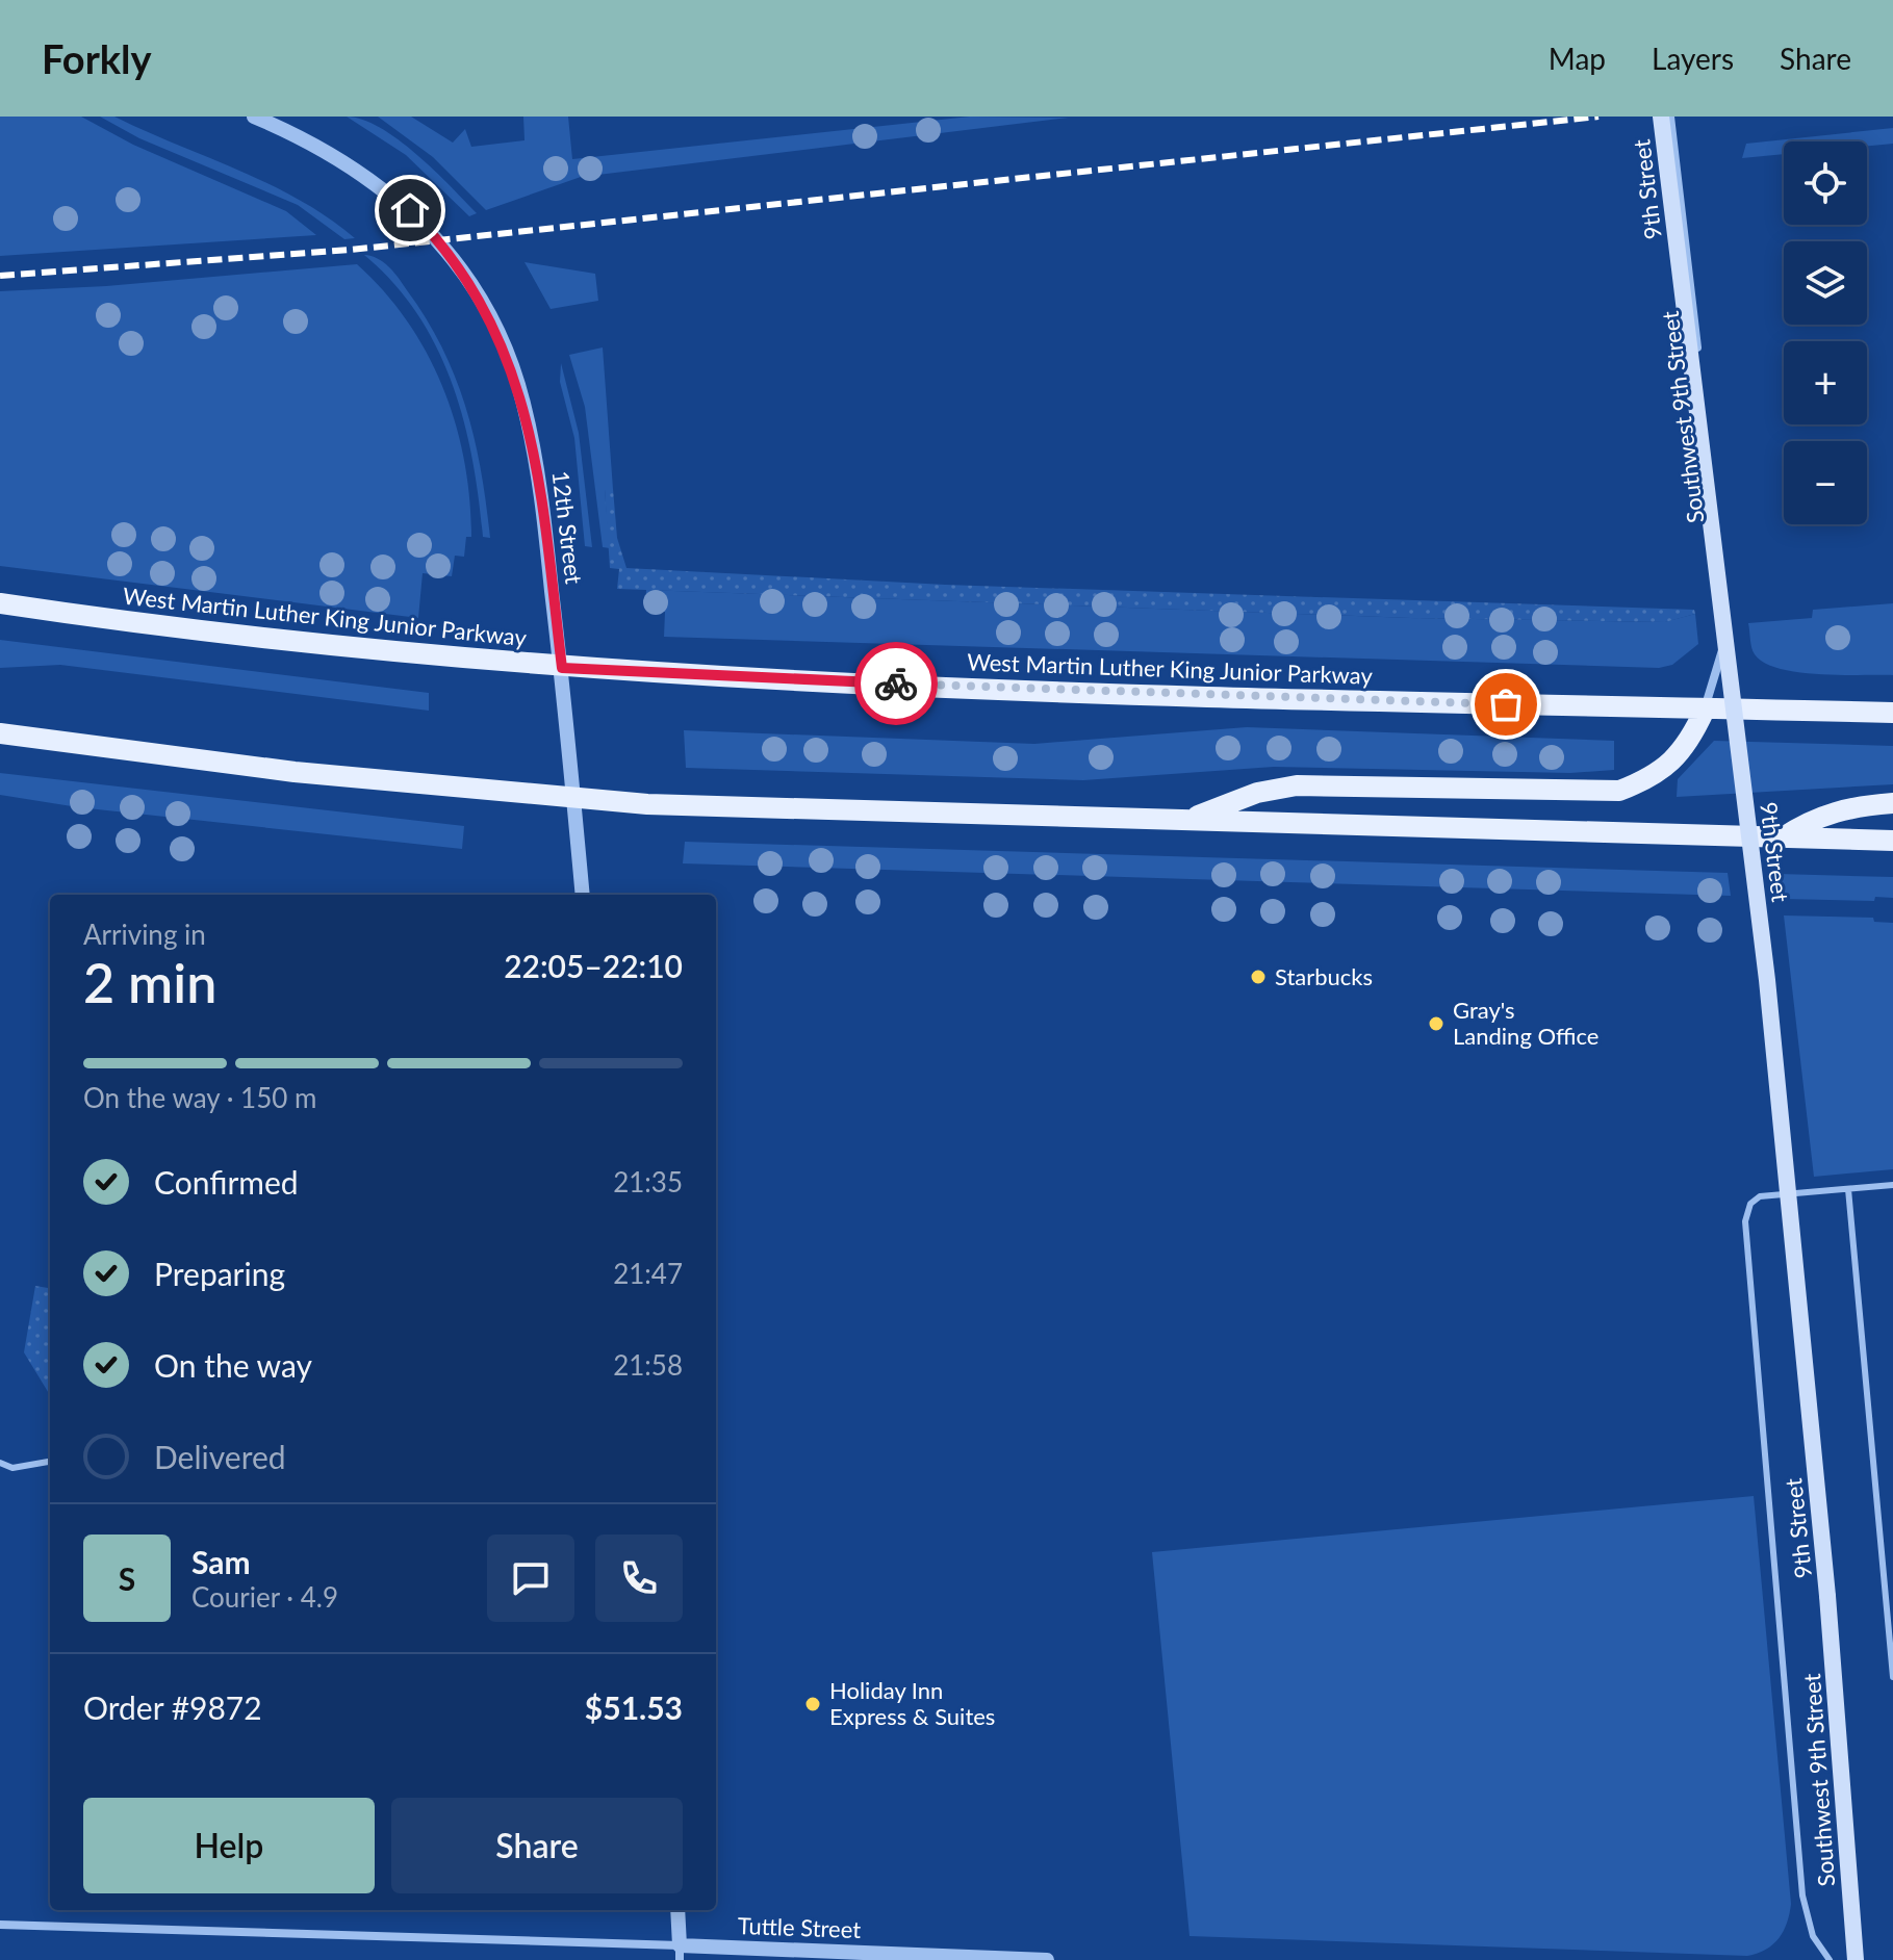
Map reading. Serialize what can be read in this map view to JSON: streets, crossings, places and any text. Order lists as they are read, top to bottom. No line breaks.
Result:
{"streets":{"main road":["9th Street","Southwest 9th Street","West Martin Luther King Junior Parkway"],"street":["12th Street","Tuttle Street"]},"crossings":[["9th Street","Southwest 9th Street"],["Southwest 9th Street","West Martin Luther King Junior Parkway"],["12th Street","West Martin Luther King Junior Parkway"]],"places":["Starbucks","Gray's Landing Office","Holiday Inn Express & Suites"],"page":{"header":"Forkly","nav":["Map","Layers","Share"],"map_buttons":["+","−"],"heading":["2 min","Arriving in","22:05–22:10"],"panel":["Sam","Courier · 4.9","Order #9872","$51.53"],"bar":"On the way · 150 m","list":[["Confirmed","21:35"],["Preparing","21:47"],["On the way","21:58"],"Delivered"],"round":"S","buttons":["Help","Share"]}}
